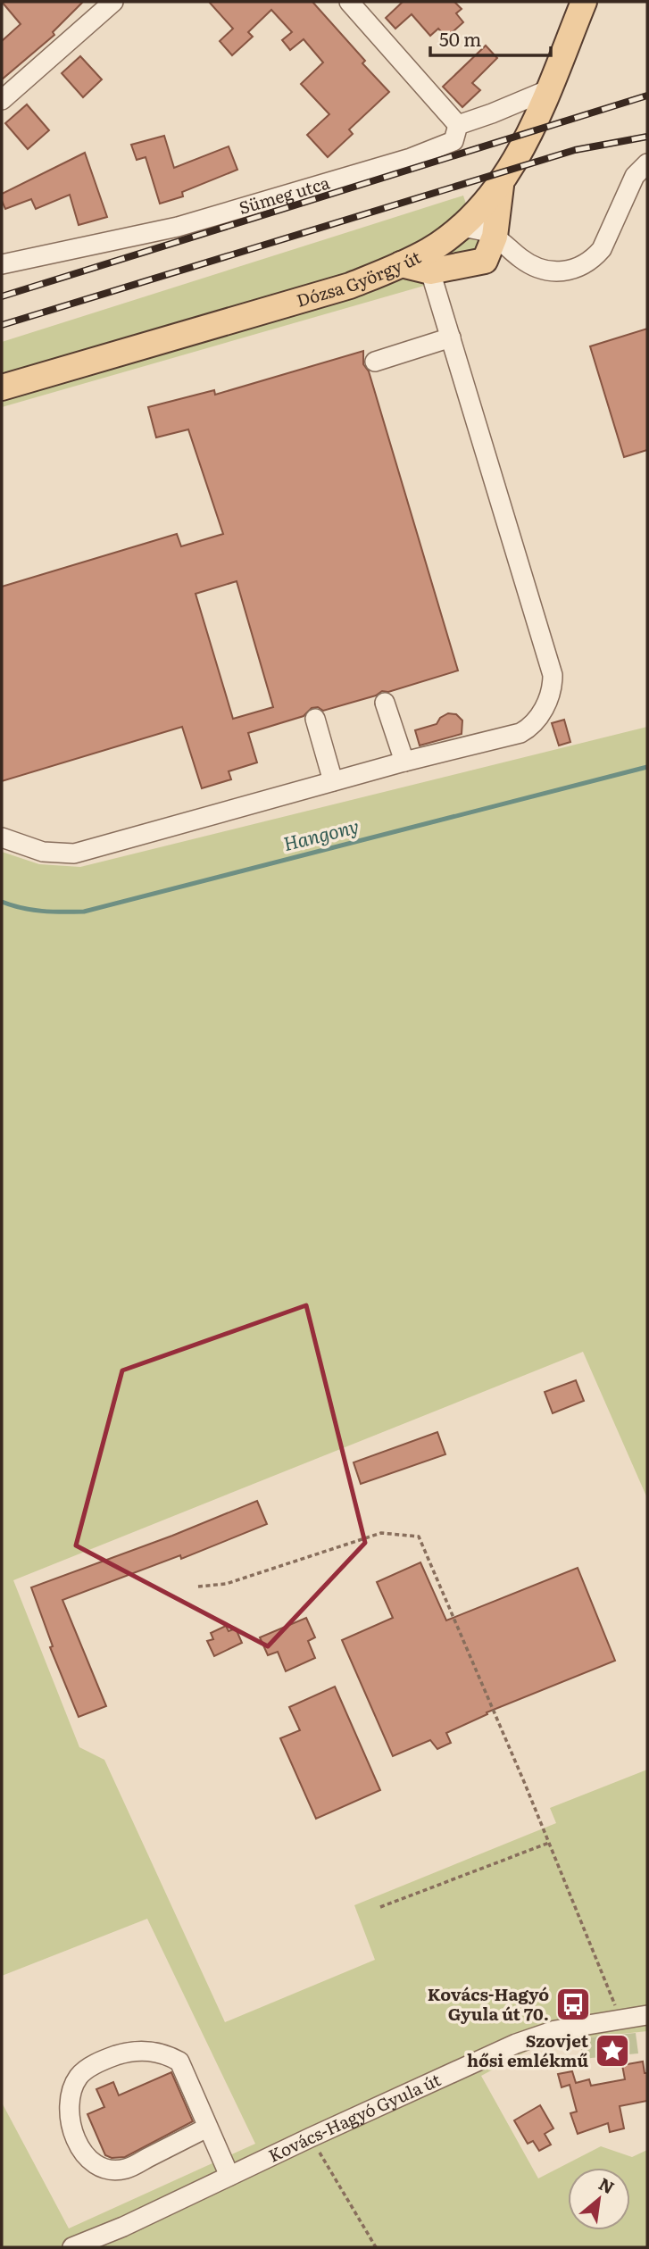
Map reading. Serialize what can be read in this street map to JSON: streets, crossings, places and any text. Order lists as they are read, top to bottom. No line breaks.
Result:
{"streets":{"main road":["Dózsa György út"],"street":["Sümeg utca","Kovács-Hagyó Gyula út"]},"water":["Hangony"],"places":{"bus stop":["Kovács-Hagyó Gyula út 70."],"place":["Szovjet hősi emlékmű"]},"scale_bar":"50 m","north":"top right"}
